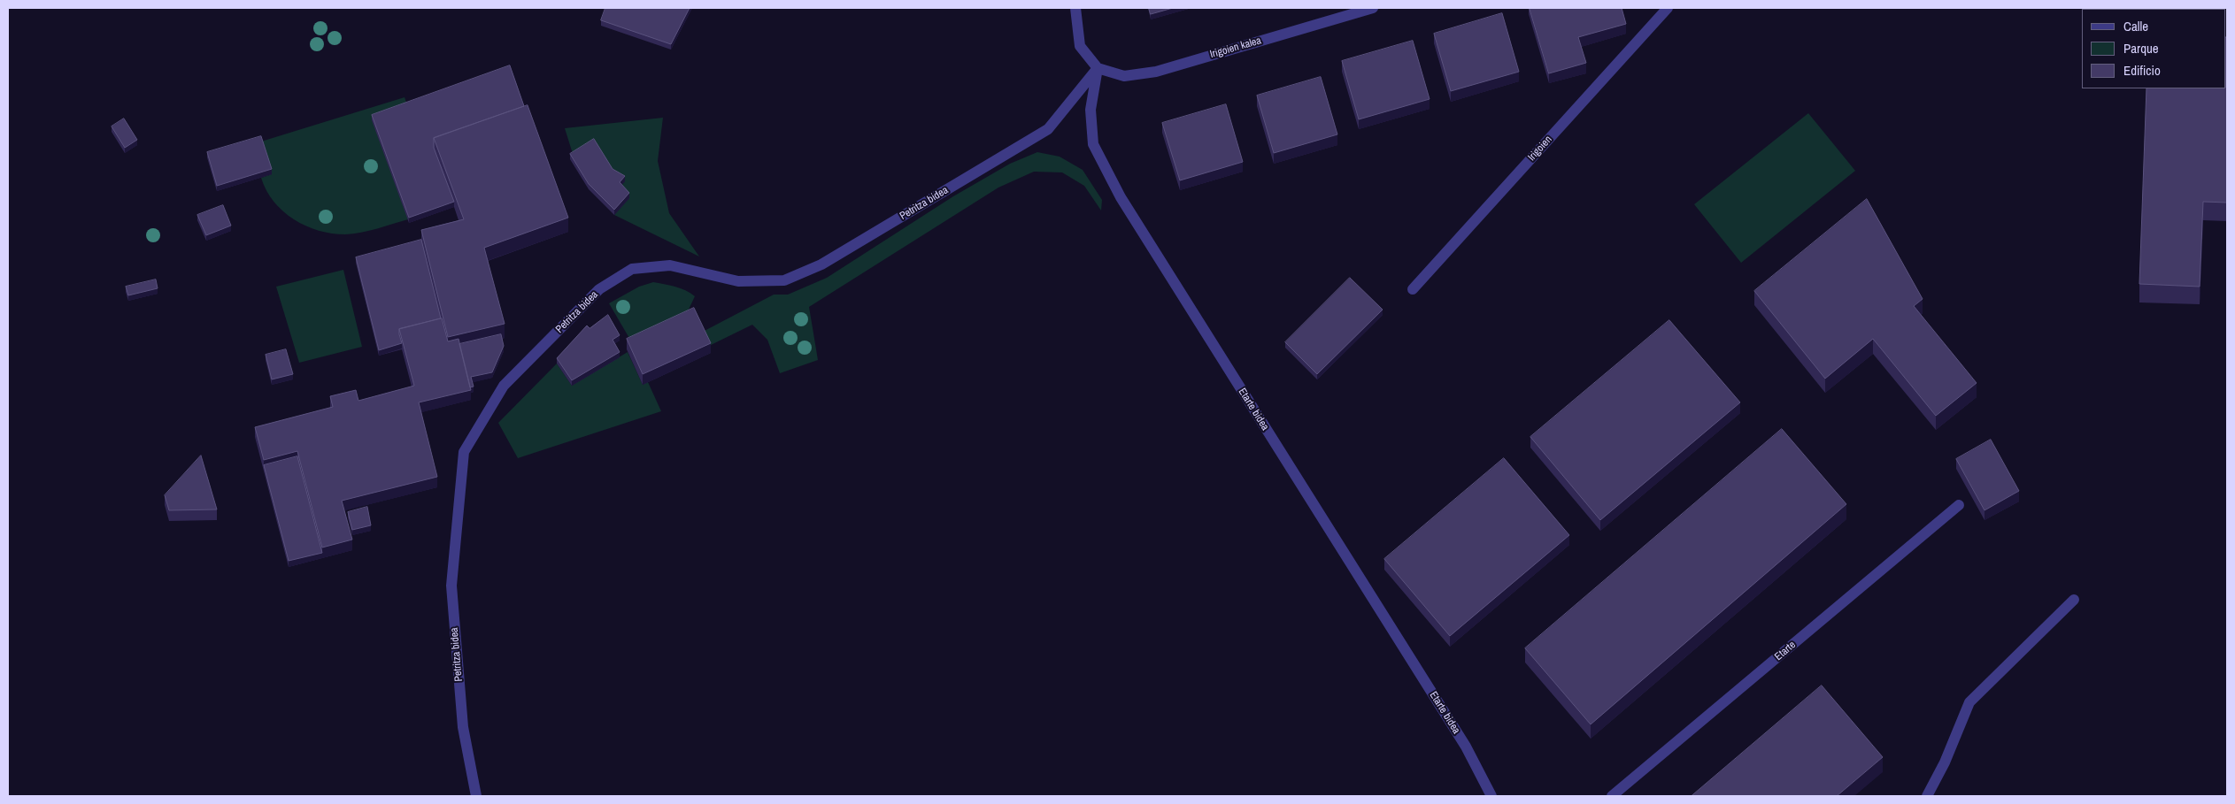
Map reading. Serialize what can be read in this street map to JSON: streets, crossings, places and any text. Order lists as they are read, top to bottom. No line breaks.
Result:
{"streets":{"street":["Irigoien kalea","Irigoien","Petritza bidea","Etarte bidea","Etarte"]},"crossings":[["Irigoien kalea","Petritza bidea"],["Irigoien kalea","Etarte bidea"],["Petritza bidea","Etarte bidea"]],"legend":["Calle","Parque","Edificio"]}
